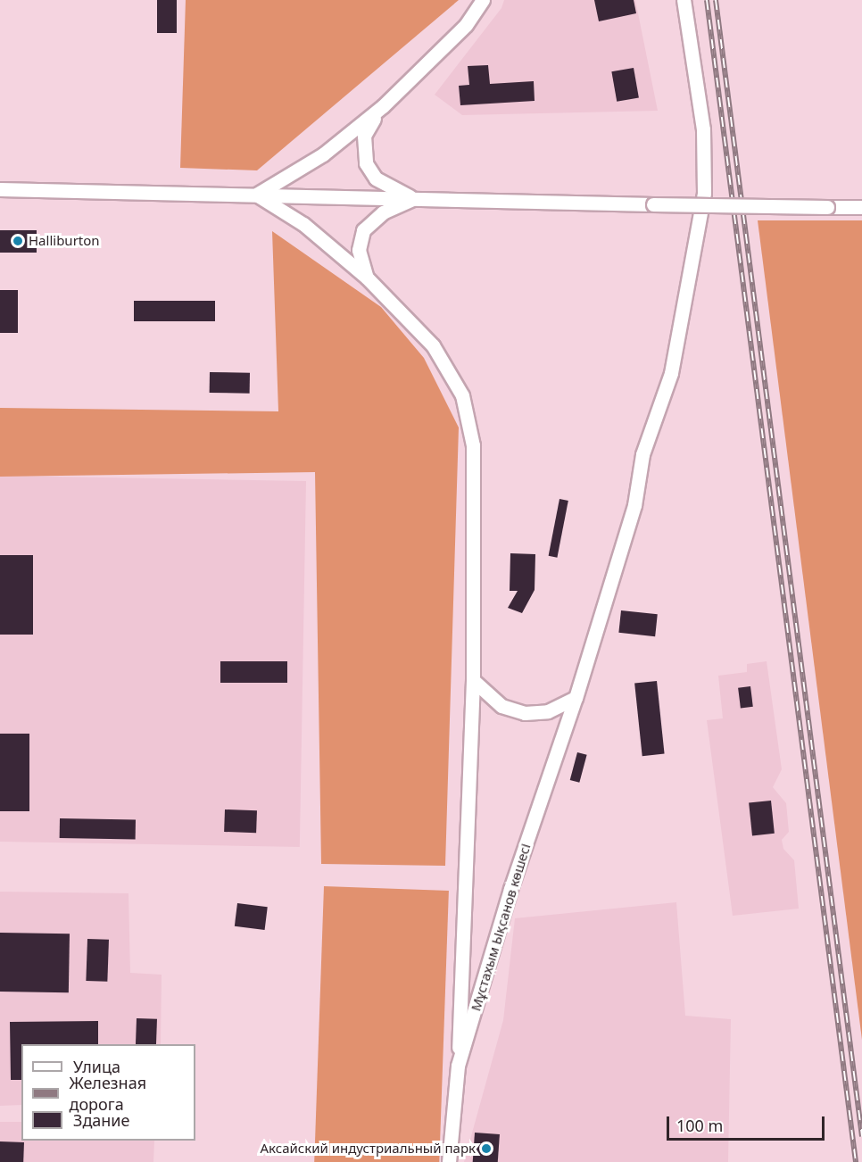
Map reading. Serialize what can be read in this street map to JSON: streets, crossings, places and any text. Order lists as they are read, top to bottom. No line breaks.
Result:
{"streets":{"main road":["Мұстахым Ықсанов көшесі"]},"places":["Halliburton","Аксайский индустриальный парк"],"legend":["Улица","Железная дорога","Здание"],"scale_bar":"100 m"}
